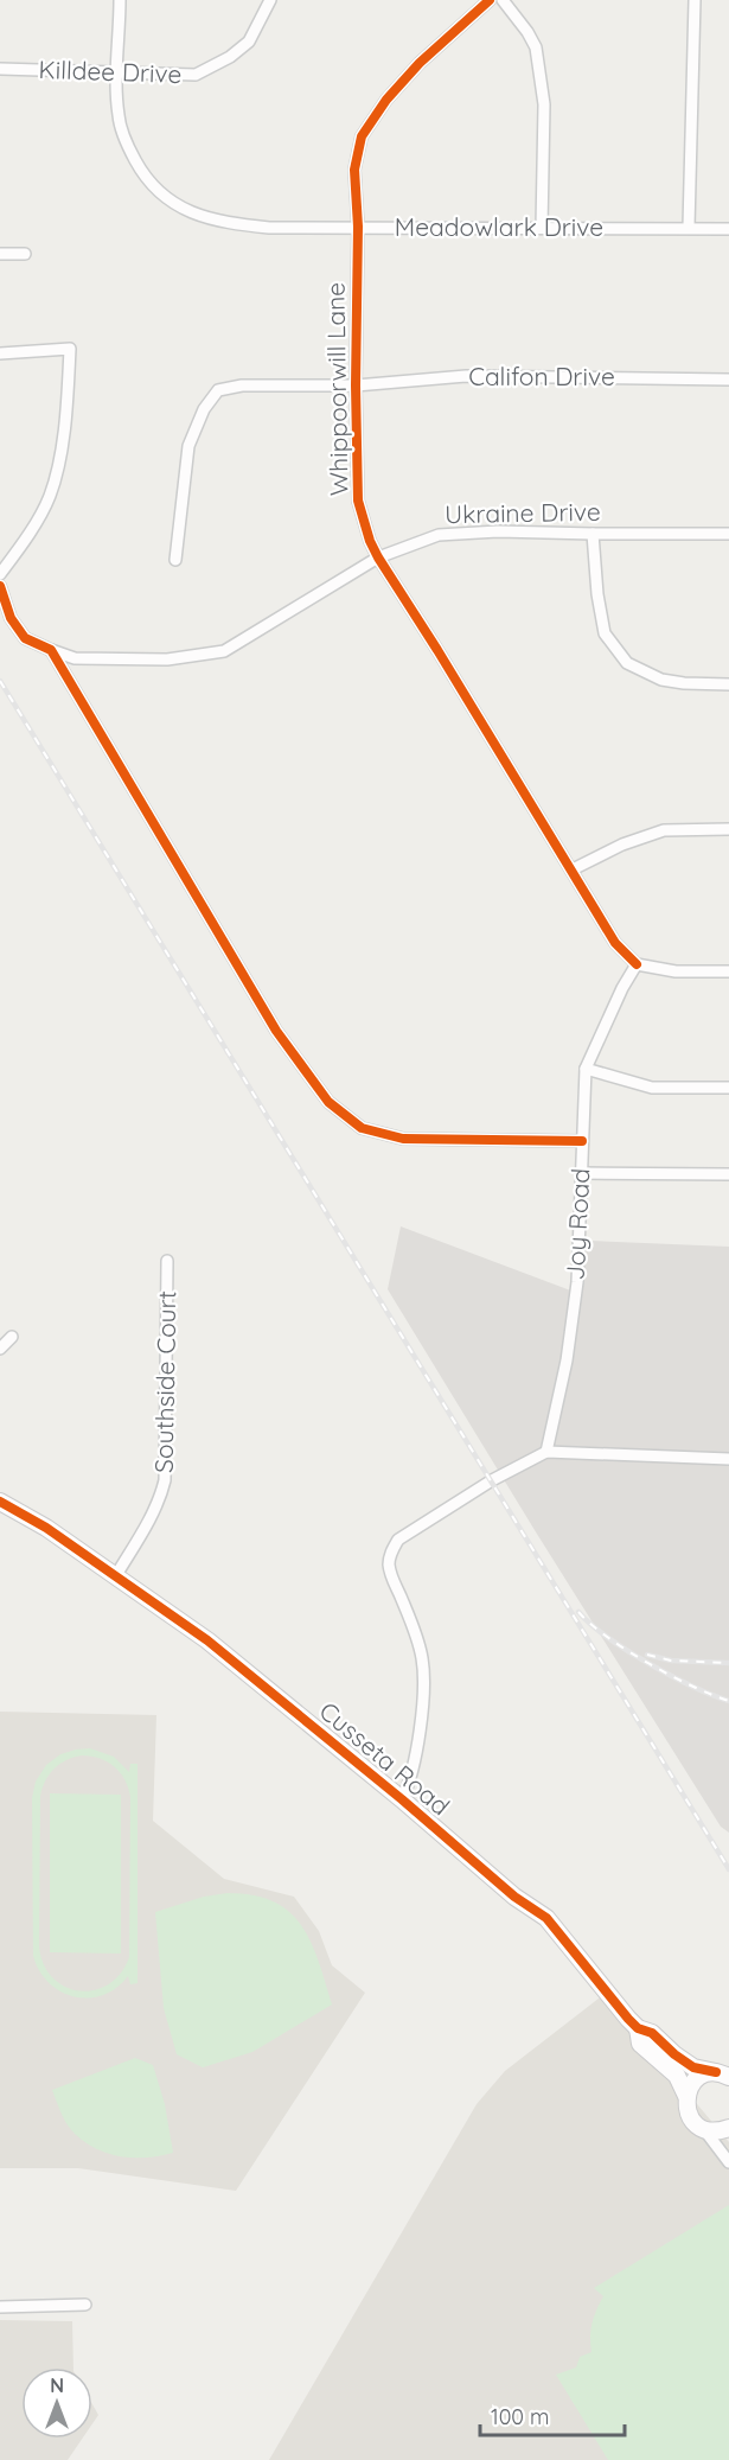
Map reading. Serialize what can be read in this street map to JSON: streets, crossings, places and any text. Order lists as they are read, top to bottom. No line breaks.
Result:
{"streets":{"street":["Killdee Drive","Meadowlark Drive","Califon Drive","Whippoorwill Lane","Ukraine Drive","Joy Road","Southside Court","Cusseta Road"]},"crossings":[["Killdee Drive","Meadowlark Drive"],["Meadowlark Drive","Whippoorwill Lane"],["Califon Drive","Whippoorwill Lane"],["Whippoorwill Lane","Ukraine Drive"],["Whippoorwill Lane","Joy Road"],["Southside Court","Cusseta Road"]],"scale_bar":"100 m","north":"top"}
